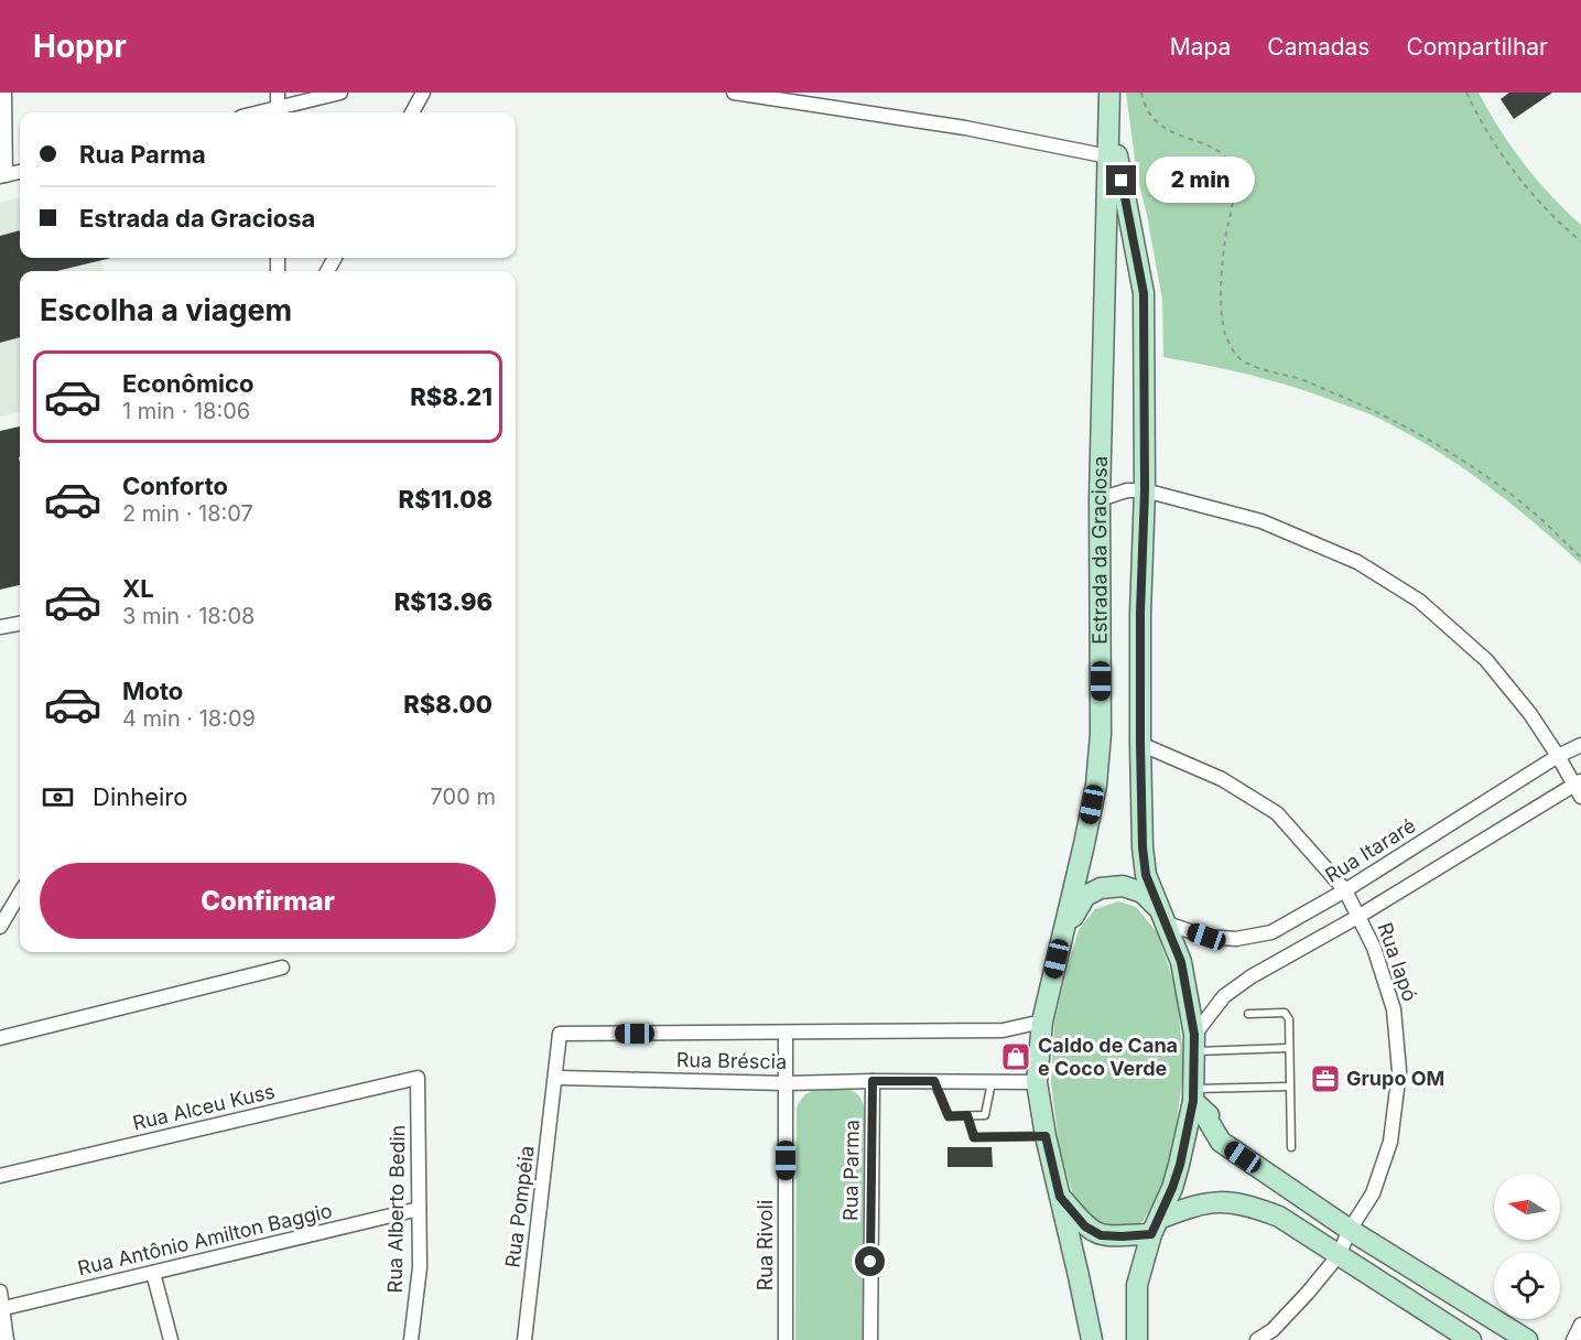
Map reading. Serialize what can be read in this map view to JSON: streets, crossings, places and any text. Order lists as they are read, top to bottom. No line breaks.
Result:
{"streets":{"main road":["Estrada da Graciosa"],"street":["Rua Itararé","Rua Iapó","Rua Bréscia","Rua Alceu Kuss","Rua Parma","Rua Pompéia","Rua Alberto Bedin","Rua Antônio Amilton Baggio","Rua Rivoli"]},"crossings":[["Estrada da Graciosa","Rua Itararé"],["Estrada da Graciosa","Rua Iapó"],["Estrada da Graciosa","Rua Bréscia"],["Rua Itararé","Rua Iapó"],["Rua Bréscia","Rua Parma"],["Rua Bréscia","Rua Pompéia"],["Rua Bréscia","Rua Rivoli"],["Rua Alceu Kuss","Rua Alberto Bedin"],["Rua Alberto Bedin","Rua Antônio Amilton Baggio"]],"places":{"shop":["Caldo de Cana e Coco Verde"],"office":["Grupo OM"]},"north":"left","page":{"header":"Hoppr","nav":["Mapa","Camadas","Compartilhar"],"banner":["Rua Parma","Estrada da Graciosa"],"bubble":"2 min","heading":"Escolha a viagem","list":[{"name":"Econômico","note":"1 min · 18:06","value":"R$8.21"},{"name":"Conforto","note":"2 min · 18:07","value":"R$11.08"},{"name":"XL","note":"3 min · 18:08","value":"R$13.96"},{"name":"Moto","note":"4 min · 18:09","value":"R$8.00"}],"pay":["Dinheiro","700 m"],"buttons":"Confirmar"}}
